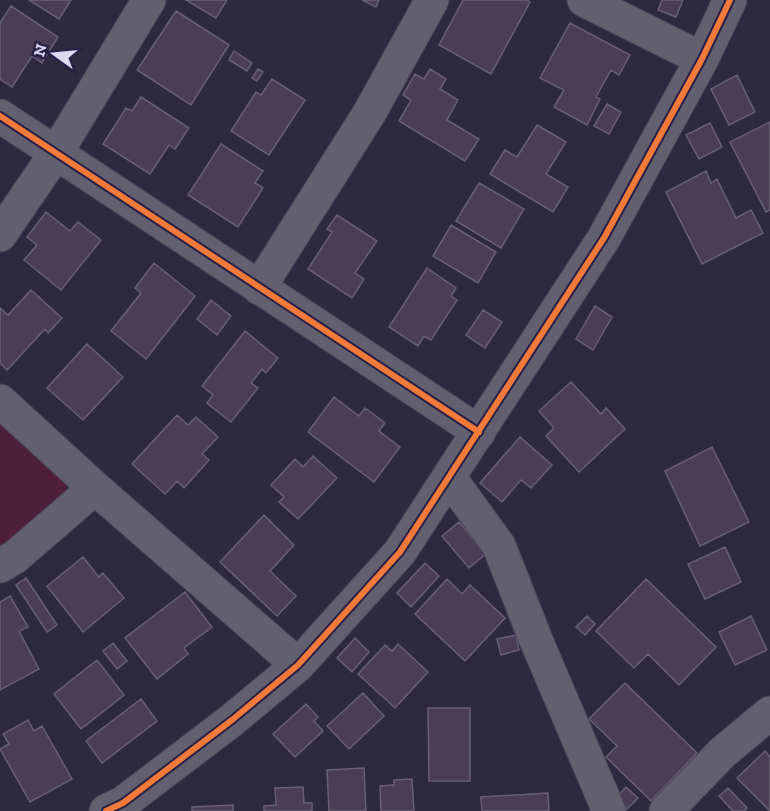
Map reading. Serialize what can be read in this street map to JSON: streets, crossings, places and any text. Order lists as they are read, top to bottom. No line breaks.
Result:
{"north":"left"}
